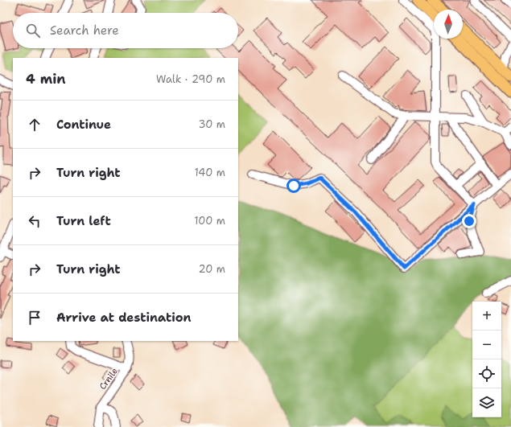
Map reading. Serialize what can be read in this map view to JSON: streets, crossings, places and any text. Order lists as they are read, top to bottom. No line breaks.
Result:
{"streets":{"street":["Crnile"]},"north":"top","page":{"search":"Search here","heading":["4 min","Walk · 290 m"],"list":[["Continue","30 m"],["Turn right","140 m"],["Turn left","100 m"],["Turn right","20 m"],"Arrive at destination"],"map_buttons":["+","−"]}}
